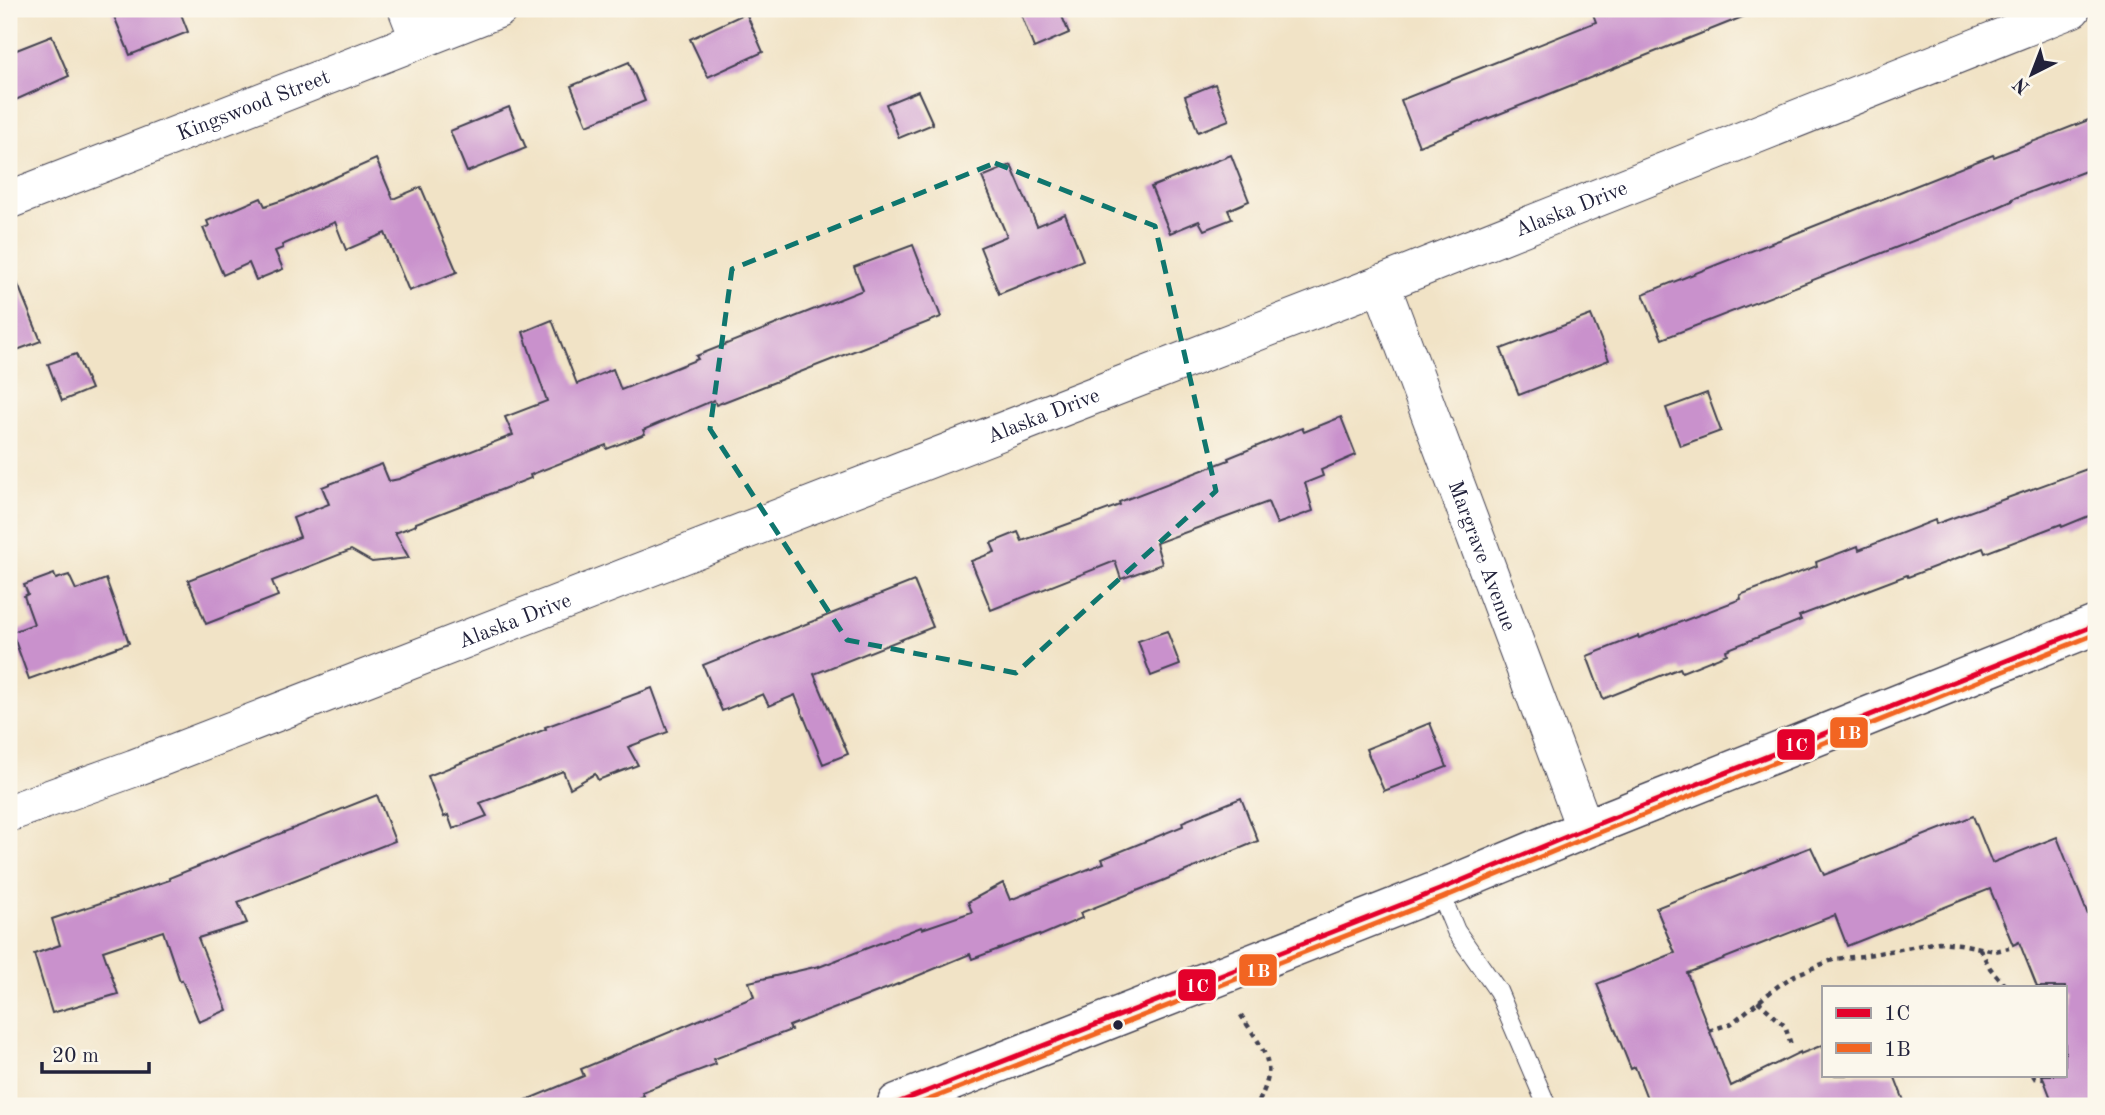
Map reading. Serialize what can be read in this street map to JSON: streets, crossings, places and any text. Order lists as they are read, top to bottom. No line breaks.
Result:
{"streets":{"street":["Kingswood Street","Alaska Drive","Margrave Avenue"]},"crossings":[["Alaska Drive","Margrave Avenue"]],"lines":["transit line 1C","transit line 1B"],"legend":["1C","1B"],"scale_bar":"20 m","north":"bottom left"}
